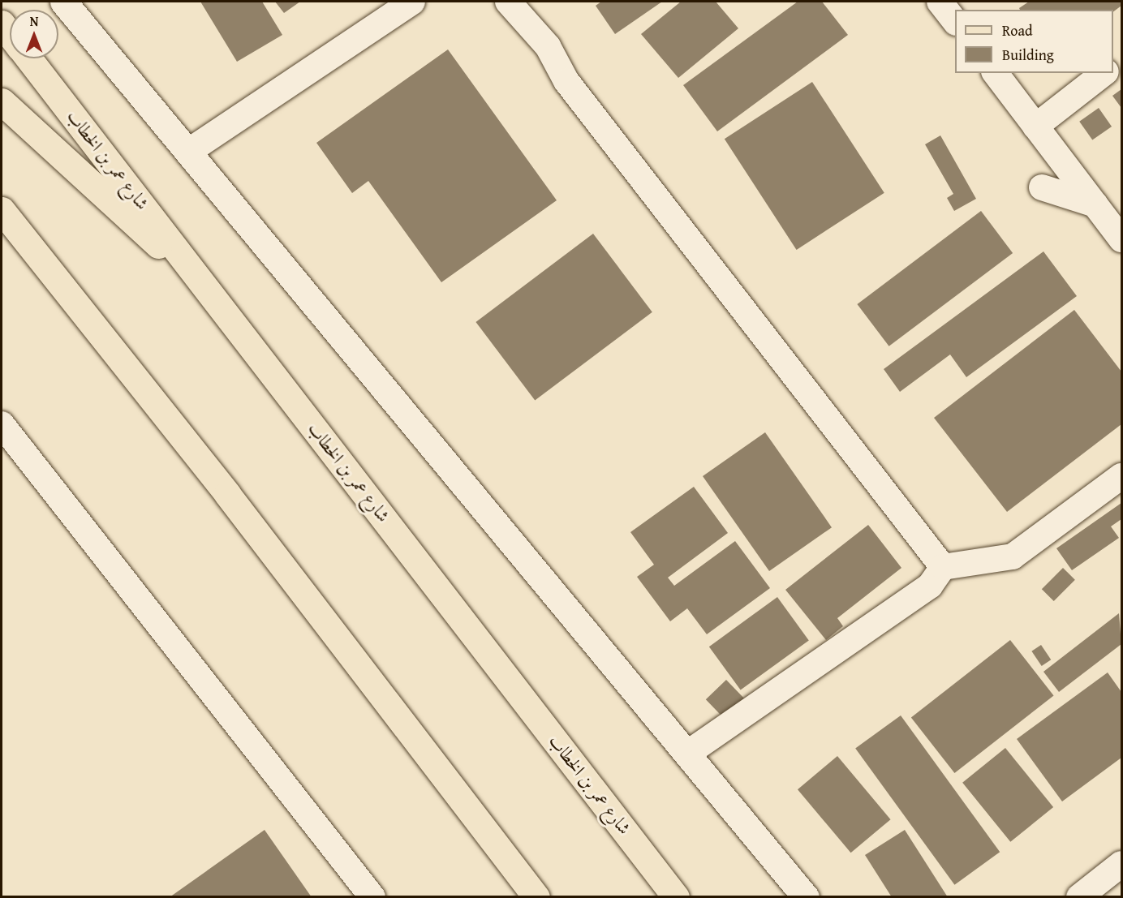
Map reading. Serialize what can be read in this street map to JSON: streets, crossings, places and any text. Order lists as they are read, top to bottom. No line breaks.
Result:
{"streets":{"main road":["شارع عمر بن الخطاب"]},"legend":["Road","Building"],"north":"top"}
